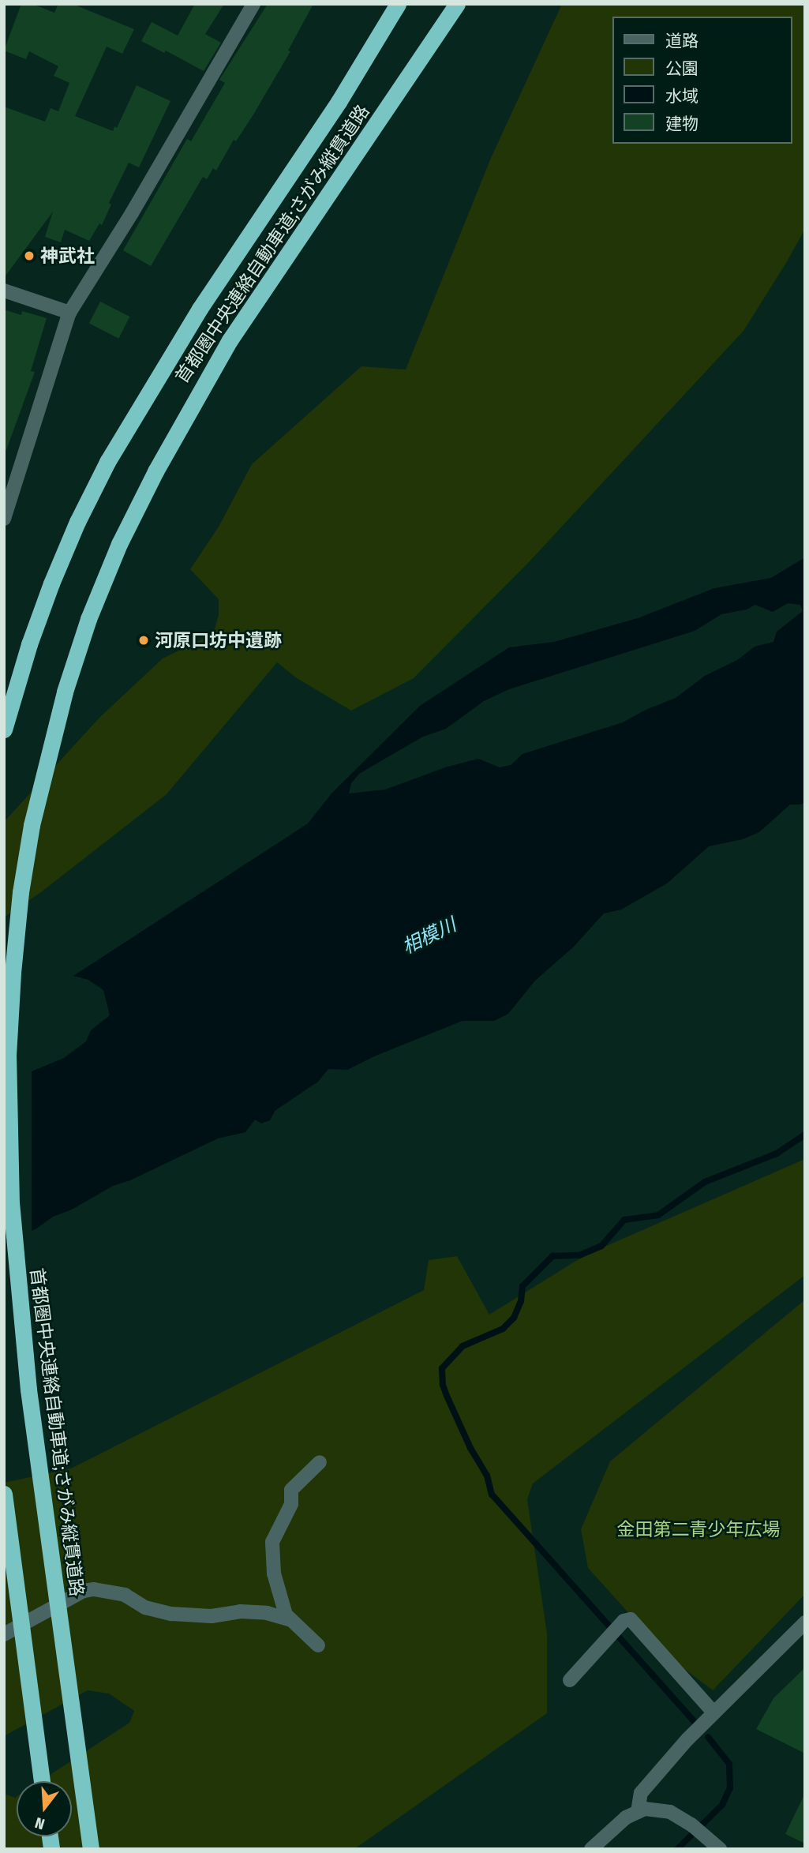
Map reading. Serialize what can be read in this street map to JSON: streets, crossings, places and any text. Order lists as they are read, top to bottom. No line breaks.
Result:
{"streets":{"highway":["首都圏中央連絡自動車道;さがみ縦貫道路"]},"water":["相模川"],"parks":["金田第二青少年広場"],"places":["神武社","河原口坊中遺跡"],"legend":["道路","公園","水域","建物"],"north":"bottom"}
